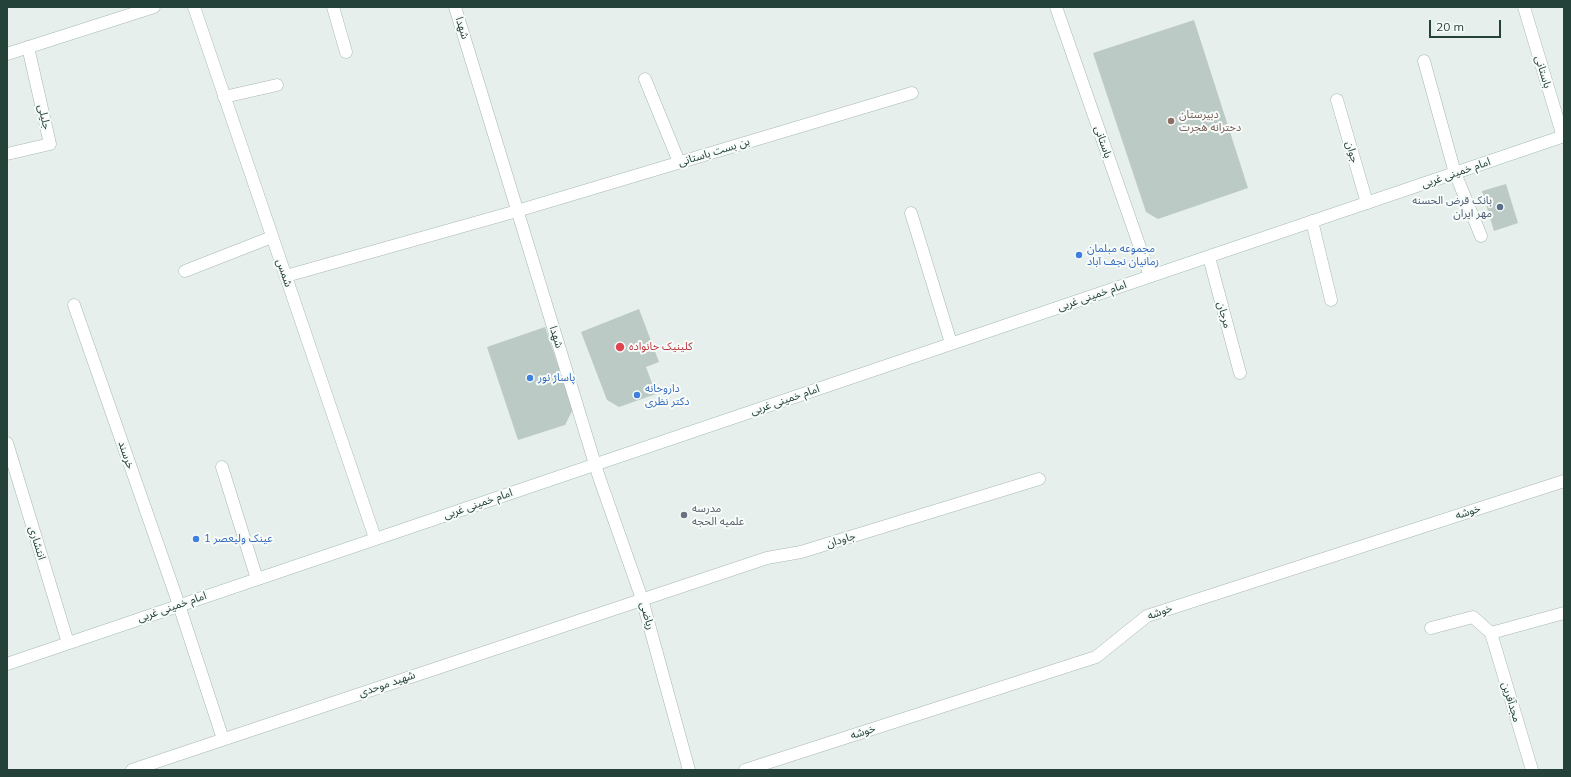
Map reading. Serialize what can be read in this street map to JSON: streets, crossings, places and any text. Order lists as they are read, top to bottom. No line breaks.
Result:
{"streets":{"street":["شهدا","باستانی","جلیلی","بن بست باستانی","جوان","امام خمینی غربی","شمس","مرجان","خرسند","خوشه","جاودان","انتشاری","ریاضی","شهید موحدی","مجدآفرین"]},"crossings":[["شهدا","بن بست باستانی"],["شهدا","امام خمینی غربی"],["شهدا","ریاضی"],["باستانی","امام خمینی غربی"],["جوان","امام خمینی غربی"],["امام خمینی غربی","شمس"],["امام خمینی غربی","مرجان"],["امام خمینی غربی","خرسند"],["امام خمینی غربی","انتشاری"],["امام خمینی غربی","ریاضی"],["خرسند","شهید موحدی"],["جاودان","ریاضی"],["جاودان","شهید موحدی"],["ریاضی","شهید موحدی"]],"places":["دبیرستان دخترانه هجرت","بانک قرض الحسنه مهر ایران","مجموعه مبلمان زمانیان نجف آباد","کلینیک خانواده","پاساژ نور","داروخانه دکتر نظری","مدرسه علمیه الحجه","عینک ولیعصر 1"],"scale_bar":"20 m"}
